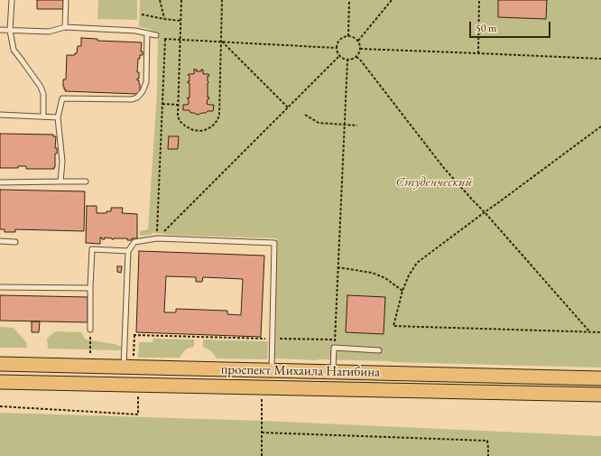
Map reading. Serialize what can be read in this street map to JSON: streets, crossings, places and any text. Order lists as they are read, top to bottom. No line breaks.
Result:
{"streets":{"main road":["проспект Михаила Нагибина"]},"parks":["Студенческий"],"scale_bar":"50 m"}
